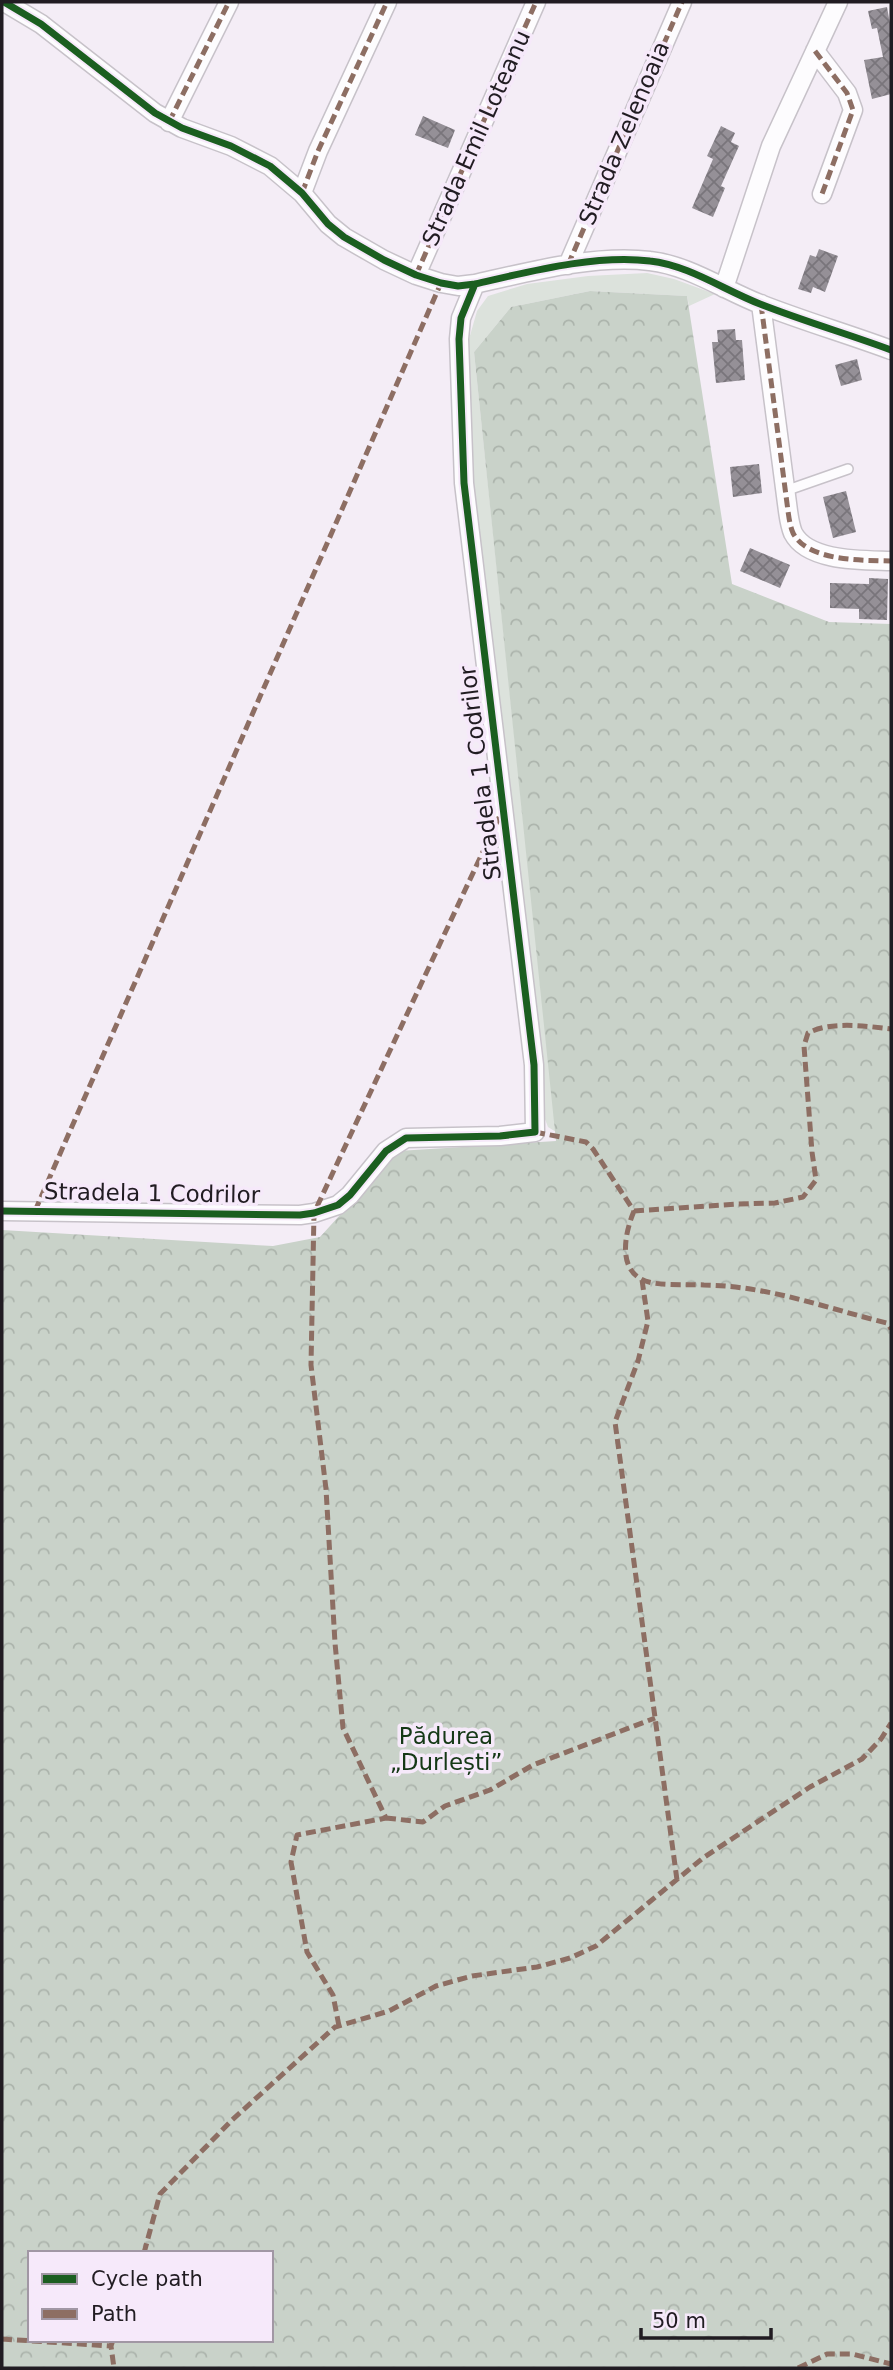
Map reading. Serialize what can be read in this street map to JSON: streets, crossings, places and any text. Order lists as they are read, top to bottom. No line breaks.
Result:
{"streets":{"street":["Strada Zelenoaia","Strada Emil Loteanu","Stradela 1 Codrilor"]},"parks":["Pădurea „Durlești”"],"legend":["Cycle path","Path"],"scale_bar":"50 m"}
